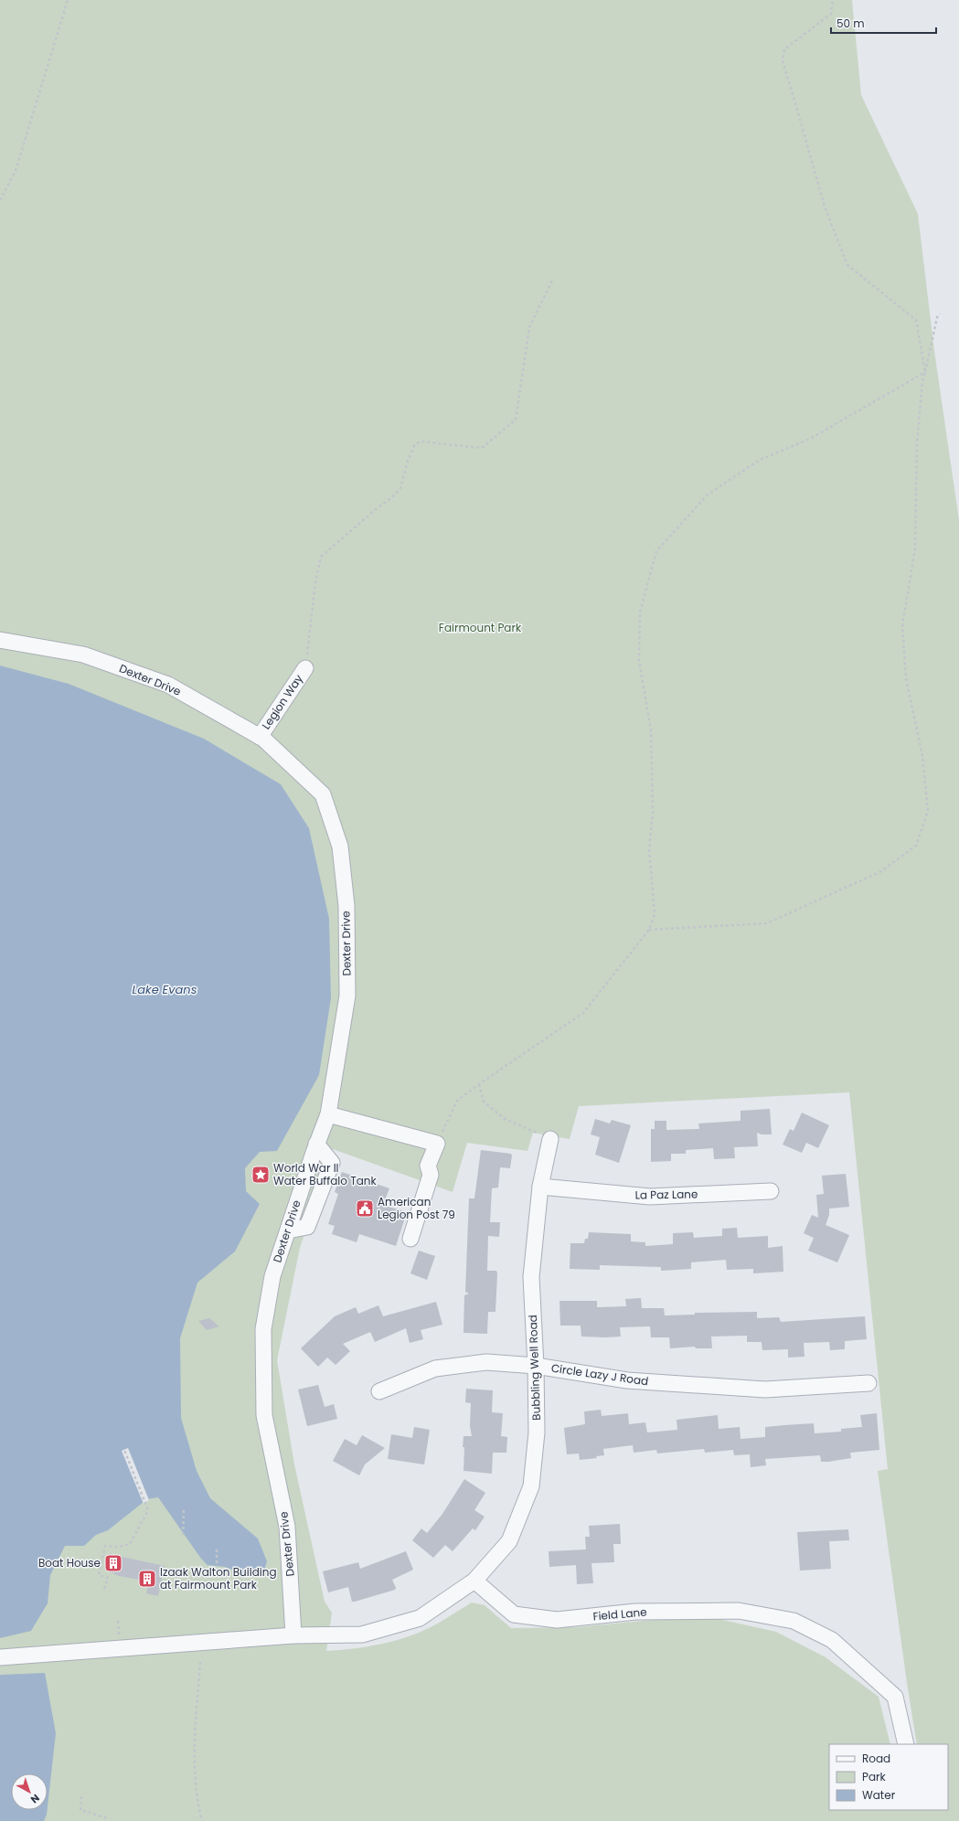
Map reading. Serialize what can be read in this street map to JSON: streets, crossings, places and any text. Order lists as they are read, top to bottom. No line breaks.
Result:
{"streets":{"street":["Dexter Drive","Legion Way","La Paz Lane","Bubbling Well Road","Circle Lazy J Road","Field Lane"]},"crossings":[["Dexter Drive","Legion Way"],["La Paz Lane","Bubbling Well Road"],["Bubbling Well Road","Circle Lazy J Road"],["Bubbling Well Road","Field Lane"]],"water":["Lake Evans"],"parks":["Fairmount Park"],"places":{"place":["World War II Water Buffalo Tank"],"public building":["American Legion Post 79"],"building":["Boat House","Izaak Walton Building at Fairmount Park"]},"legend":["Road","Park","Water"],"scale_bar":"50 m","north":"bottom right"}
